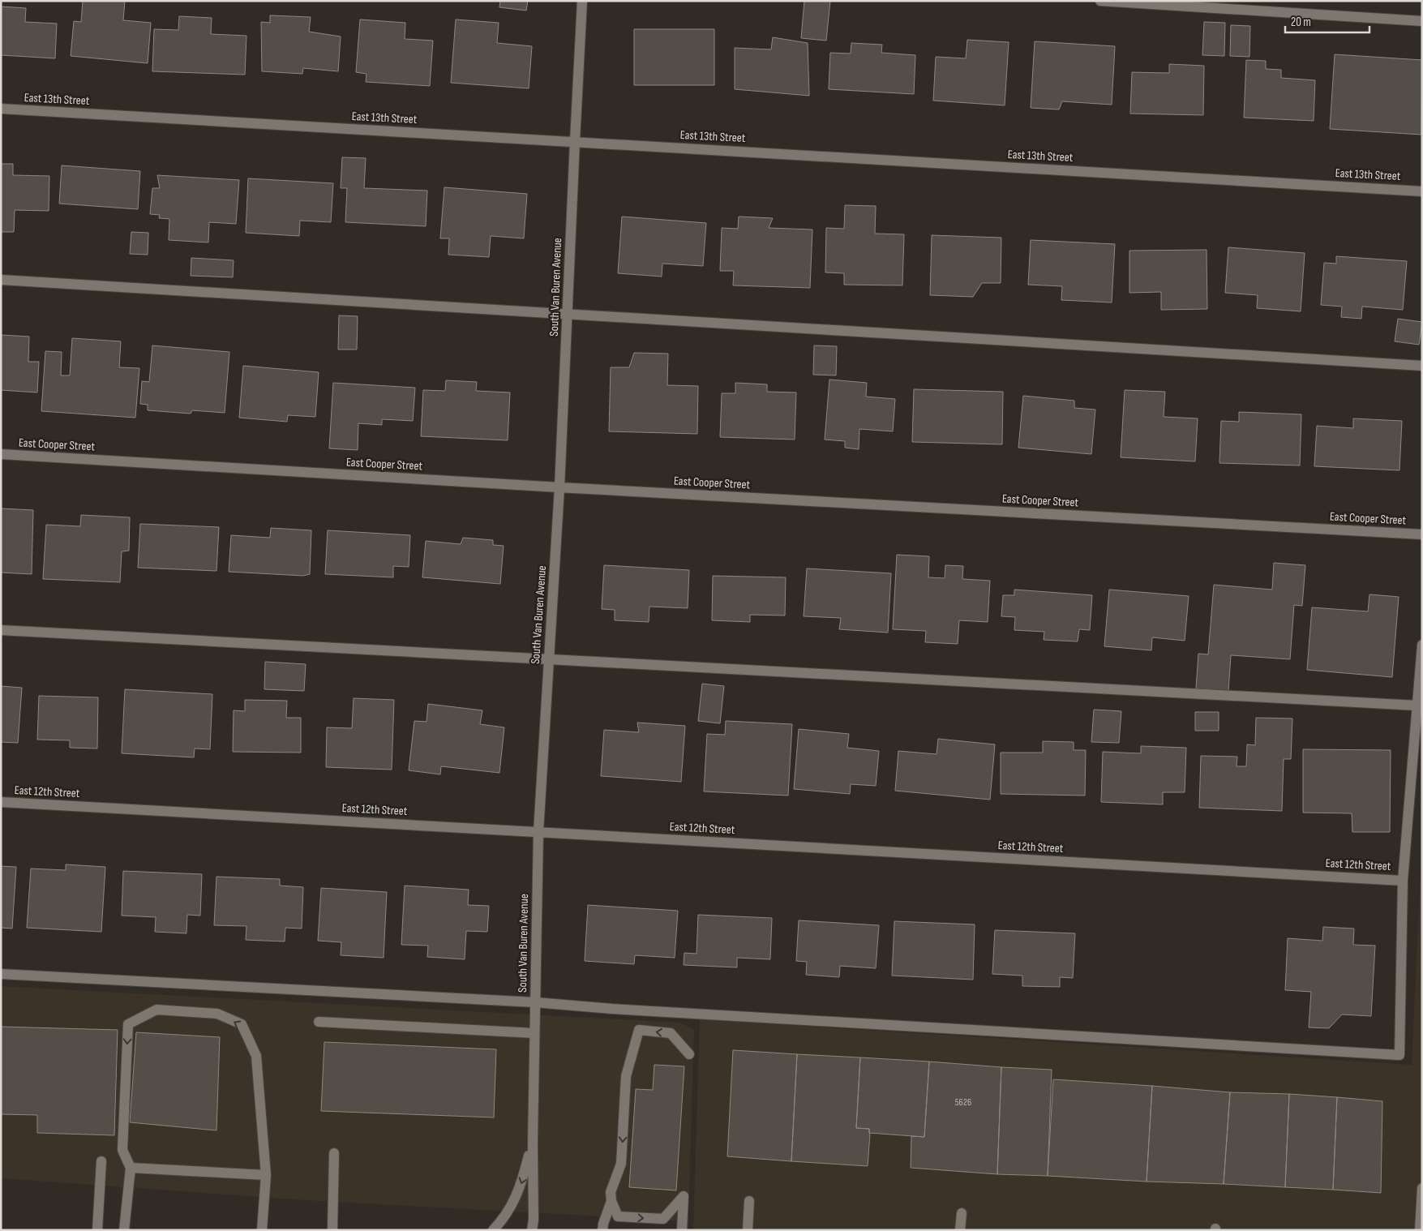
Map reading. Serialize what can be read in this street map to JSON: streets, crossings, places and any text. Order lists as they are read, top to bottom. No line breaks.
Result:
{"streets":{"street":["East 13th Street","South Van Buren Avenue","East Cooper Street","East 12th Street"]},"crossings":[["East 13th Street","South Van Buren Avenue"],["South Van Buren Avenue","East Cooper Street"],["South Van Buren Avenue","East 12th Street"]],"house_numbers":["5626"],"scale_bar":"20 m"}
